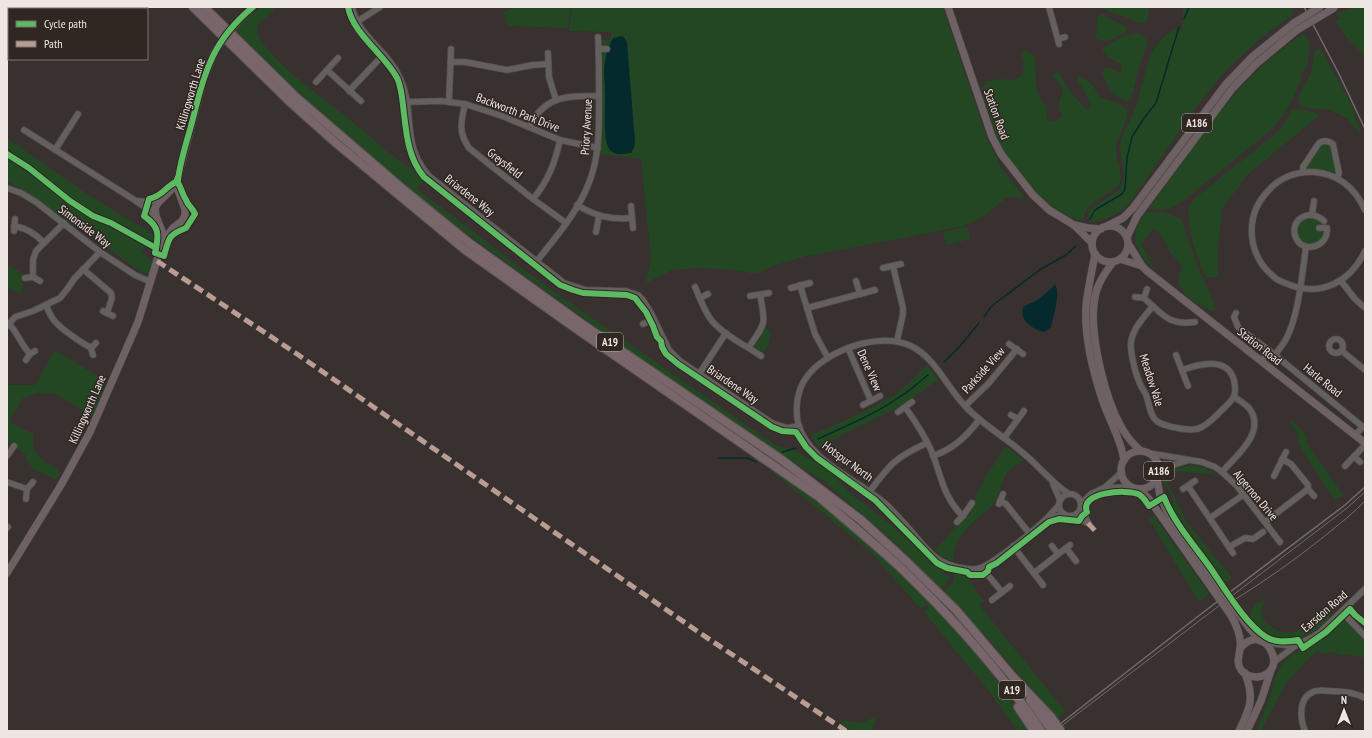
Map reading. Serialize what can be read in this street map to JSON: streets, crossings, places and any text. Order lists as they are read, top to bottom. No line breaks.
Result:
{"streets":{"highway":["A19"],"main road":["Killingworth Lane","Station Road","A186"],"street":["Backworth Park Drive","Priory Avenue","Greysfield","Briardene Way","Simonside Way","Dene View","Parkside View","Meadow Vale","Harle Road","Hotspur North","Algernon Drive","Earsdon Road"]},"crossings":[["Killingworth Lane","Simonside Way"],["Backworth Park Drive","Priory Avenue"],["Backworth Park Drive","Greysfield"],["Backworth Park Drive","Briardene Way"],["Station Road","A186"],["Station Road","Harle Road"],["A186","Algernon Drive"],["A186","Earsdon Road"],["Priory Avenue","Greysfield"],["Priory Avenue","Briardene Way"],["Briardene Way","Hotspur North"],["Dene View","Hotspur North"],["Parkside View","Hotspur North"]],"legend":["Cycle path","Path"],"north":"top"}
